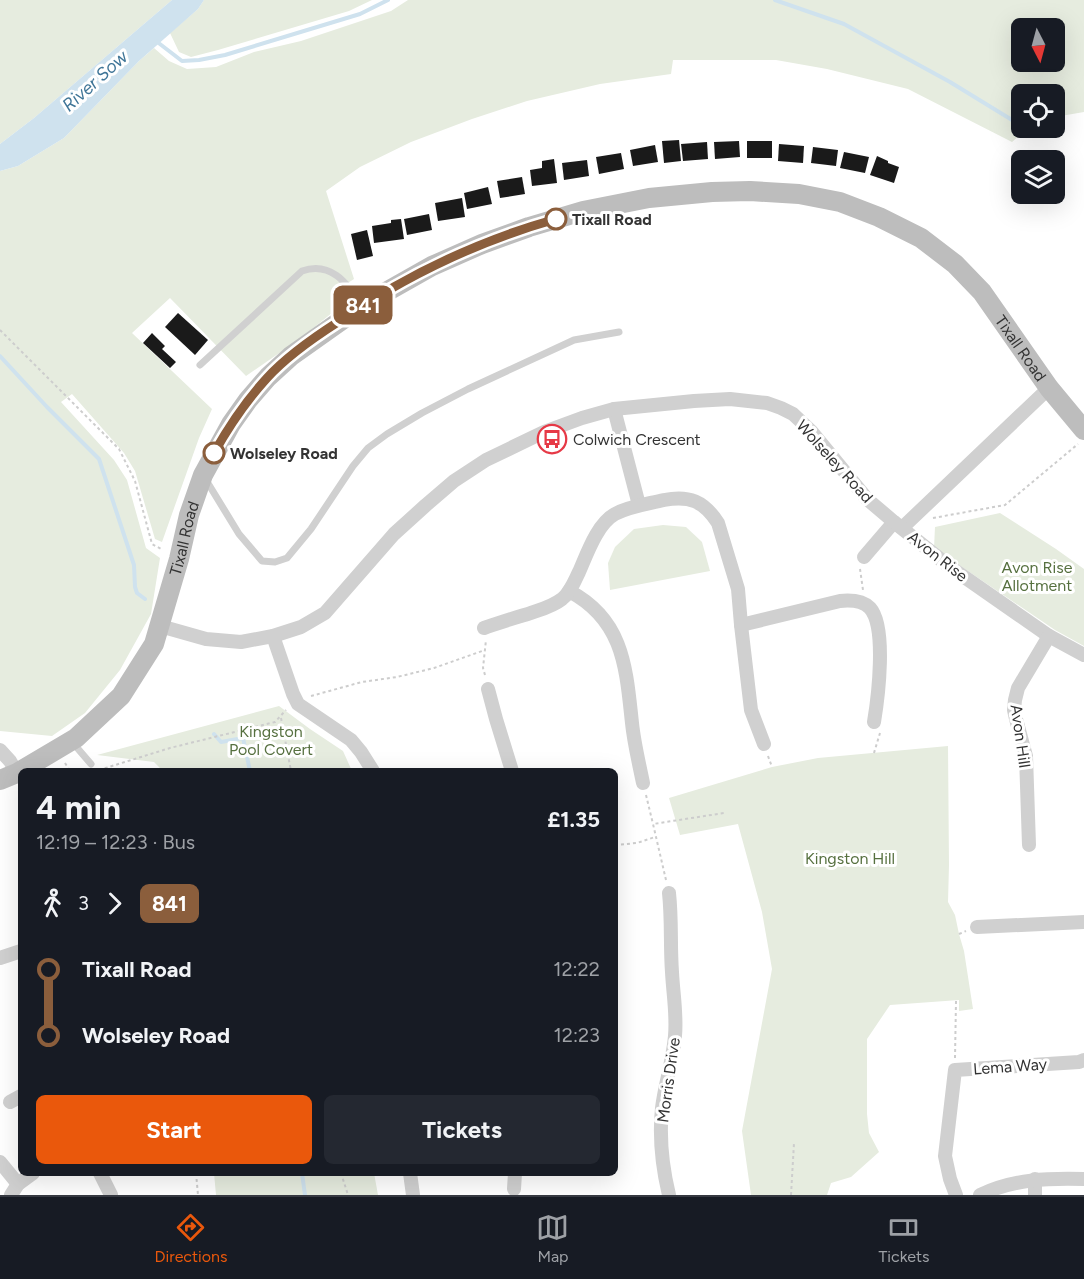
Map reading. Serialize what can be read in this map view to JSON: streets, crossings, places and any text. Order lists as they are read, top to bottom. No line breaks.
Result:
{"streets":{"street":["Tixall Road","Wolseley Road","Avon Rise","Avon Hill","Lema Way","Morris Drive"]},"crossings":[["Tixall Road","Wolseley Road"],["Tixall Road","Avon Rise"],["Wolseley Road","Avon Rise"],["Avon Rise","Avon Hill"]],"water":["River Sow"],"parks":["Avon Rise Allotment","Kingston Pool Covert","Kingston Hill"],"places":{"other":["Tixall Road","Wolseley Road"],"bus stop":["Colwich Crescent"]},"lines":["bus line 841"],"north":"bottom","page":{"on_map":"841","heading":["4 min","12:19 – 12:23 · Bus","£1.35"],"legs":["3","841"],"list":[{"name":"Tixall Road","value":"12:22"},{"name":"Wolseley Road","value":"12:23"}],"buttons":["Start","Tickets"],"tabs":["Directions","Map","Tickets"]}}
